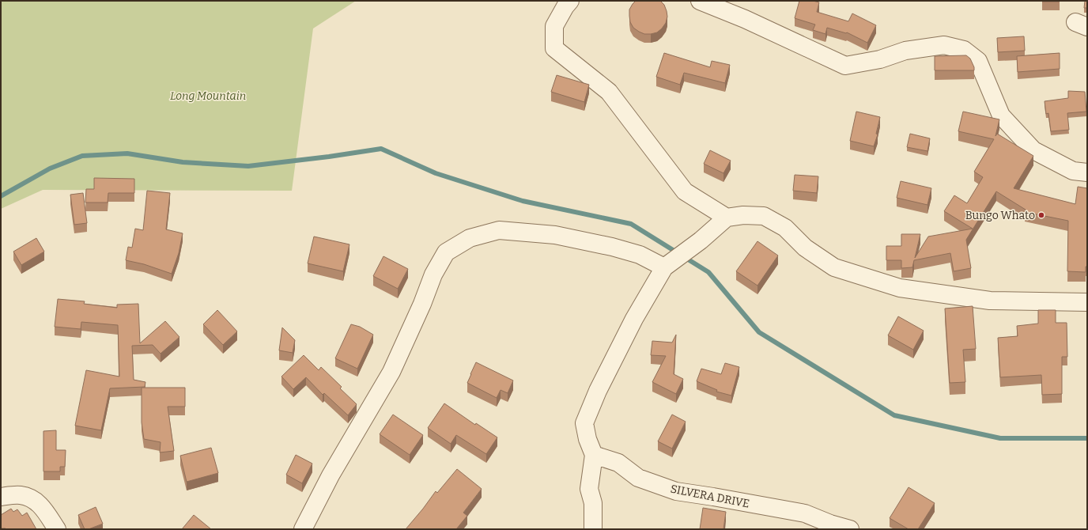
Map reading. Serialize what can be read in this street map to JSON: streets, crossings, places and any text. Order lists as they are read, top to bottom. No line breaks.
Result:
{"streets":{"street":["SILVERA DRIVE"]},"parks":["Long Mountain"],"places":["Bungo Whato"]}
